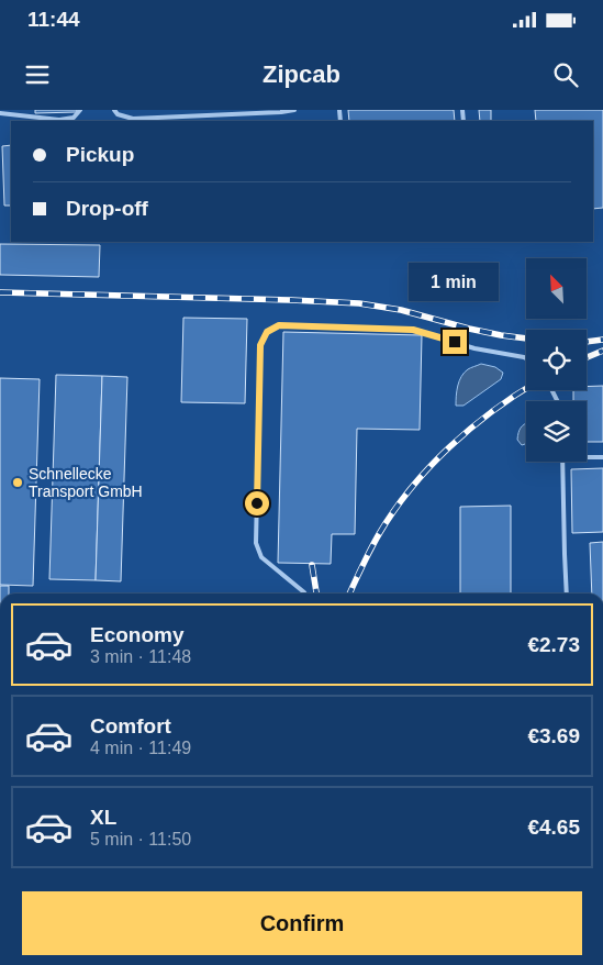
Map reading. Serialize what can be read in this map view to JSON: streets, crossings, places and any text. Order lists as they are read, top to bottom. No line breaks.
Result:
{"places":["Schnellecke Transport GmbH"],"north":"top left","page":{"status":"11:44","header":"Zipcab","banner":["Pickup","Drop-off"],"bubble":"1 min","list":[{"name":"Economy","note":"3 min · 11:48","value":"€2.73"},{"name":"Comfort","note":"4 min · 11:49","value":"€3.69"},{"name":"XL","note":"5 min · 11:50","value":"€4.65"}],"buttons":"Confirm"}}
